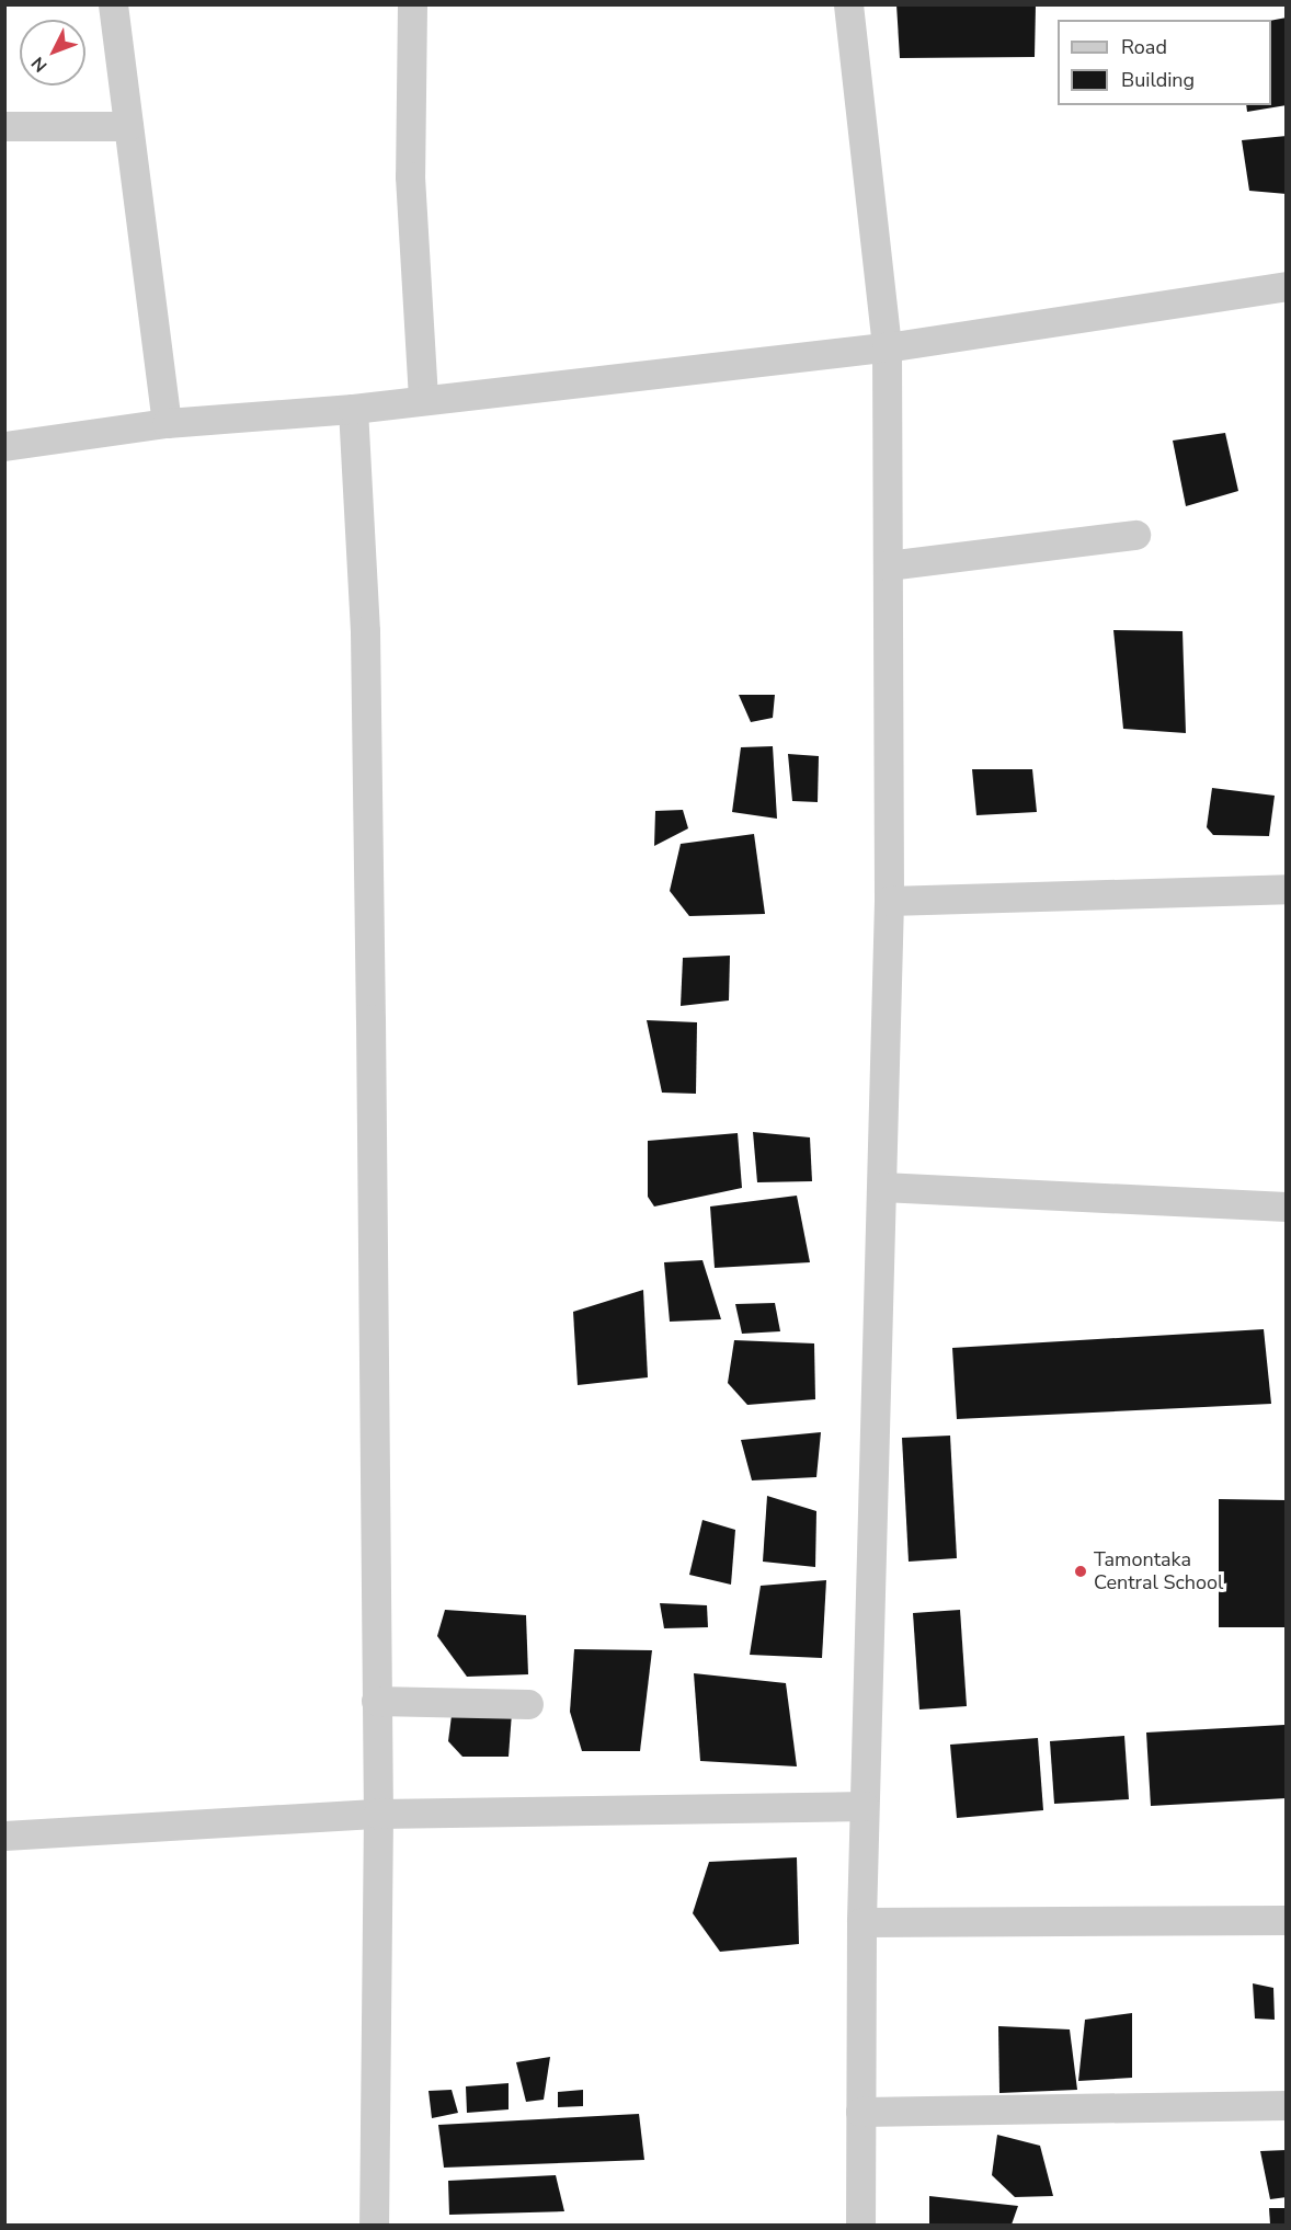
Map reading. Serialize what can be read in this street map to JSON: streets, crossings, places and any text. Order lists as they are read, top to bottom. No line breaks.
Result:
{"places":["Tamontaka Central School"],"legend":["Road","Building"],"north":"bottom left"}
